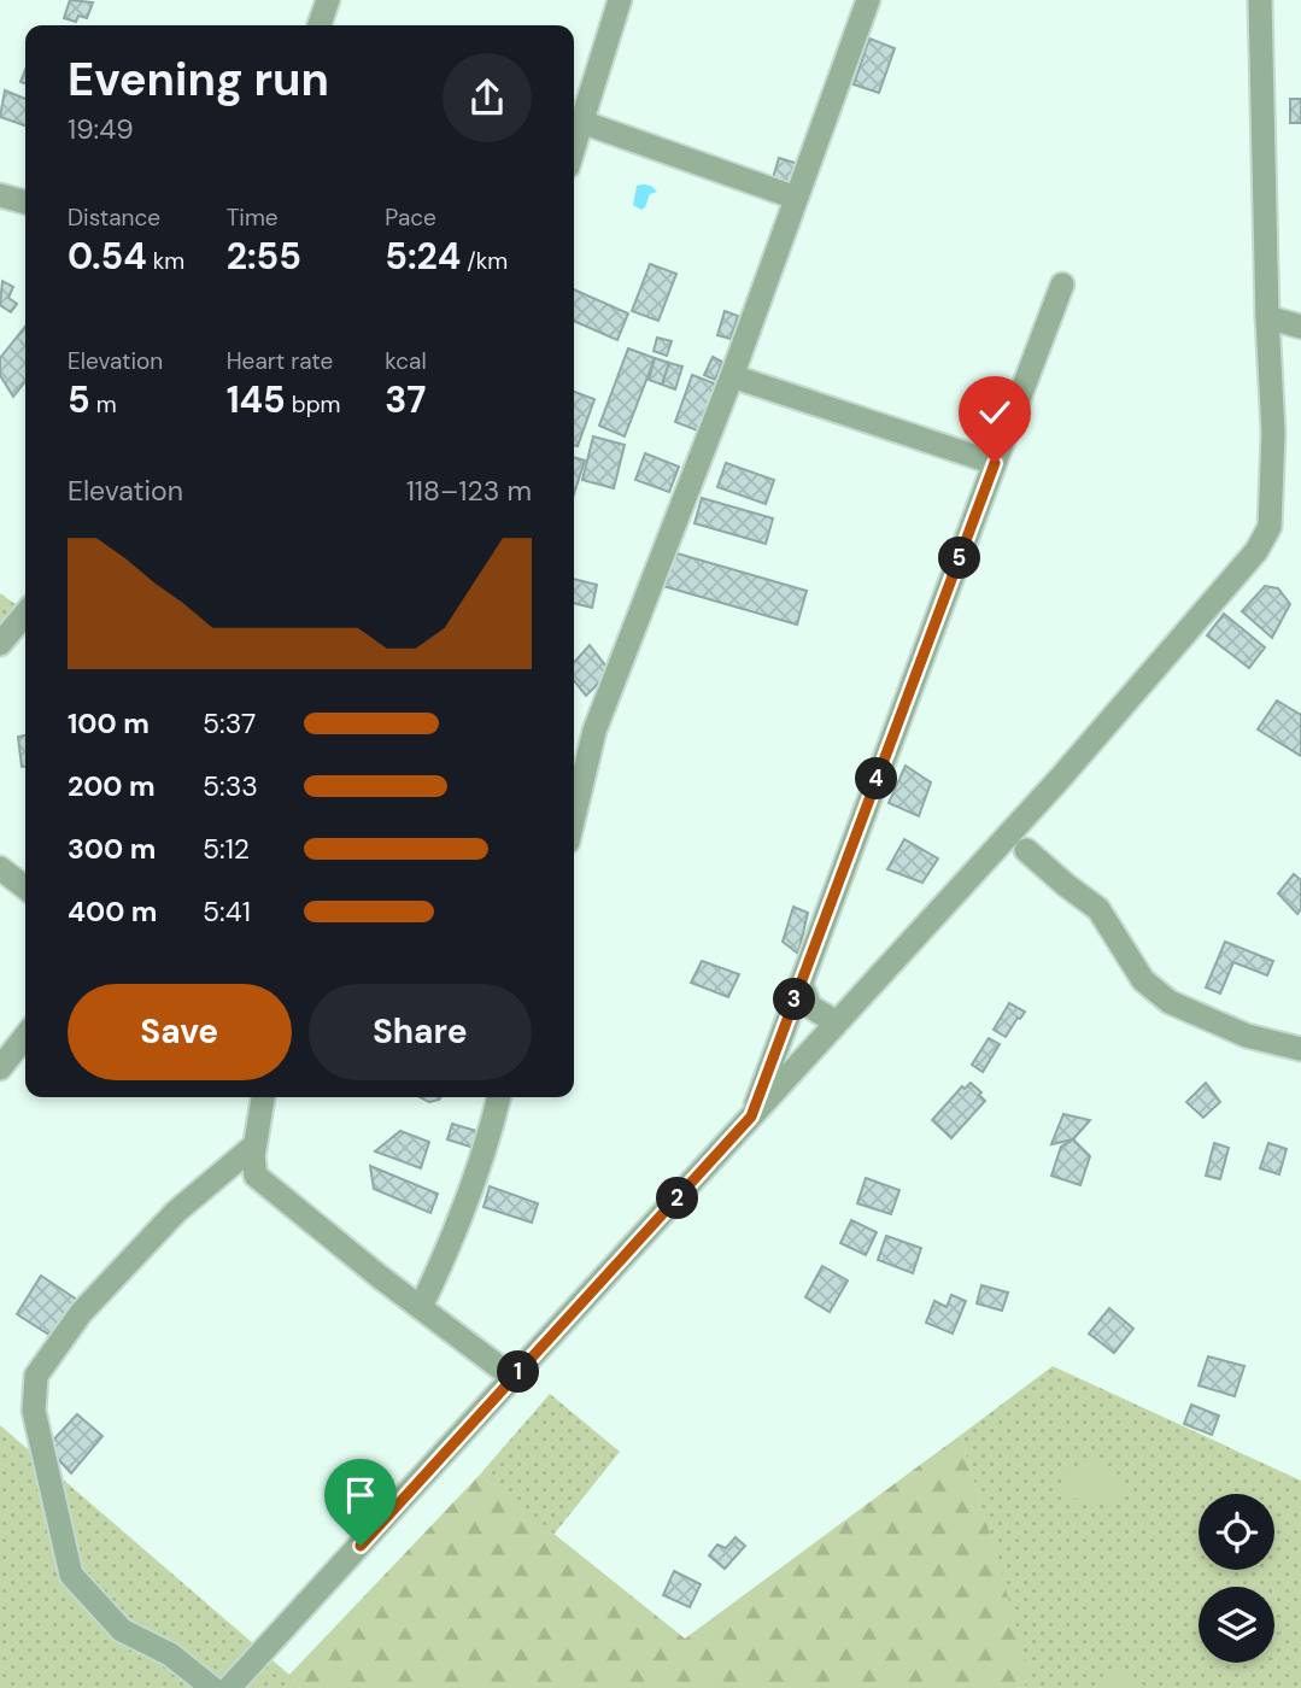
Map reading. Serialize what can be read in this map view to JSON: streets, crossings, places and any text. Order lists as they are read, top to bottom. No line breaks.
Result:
{"page":{"heading":["Evening run","19:49"],"stats":[["Distance","0.54 km"],["Time","2:55"],["Pace","5:24 /km"],["Elevation","5 m"],["Heart rate","145 bpm"],["kcal","37"]],"chart":["Elevation","118–123 m"],"pins":["5","4","3","2","1"],"list":[{"name":"100 m","note":"5:37"},{"name":"200 m","note":"5:33"},{"name":"300 m","note":"5:12"},{"name":"400 m","note":"5:41"}],"buttons":["Save","Share"]}}
